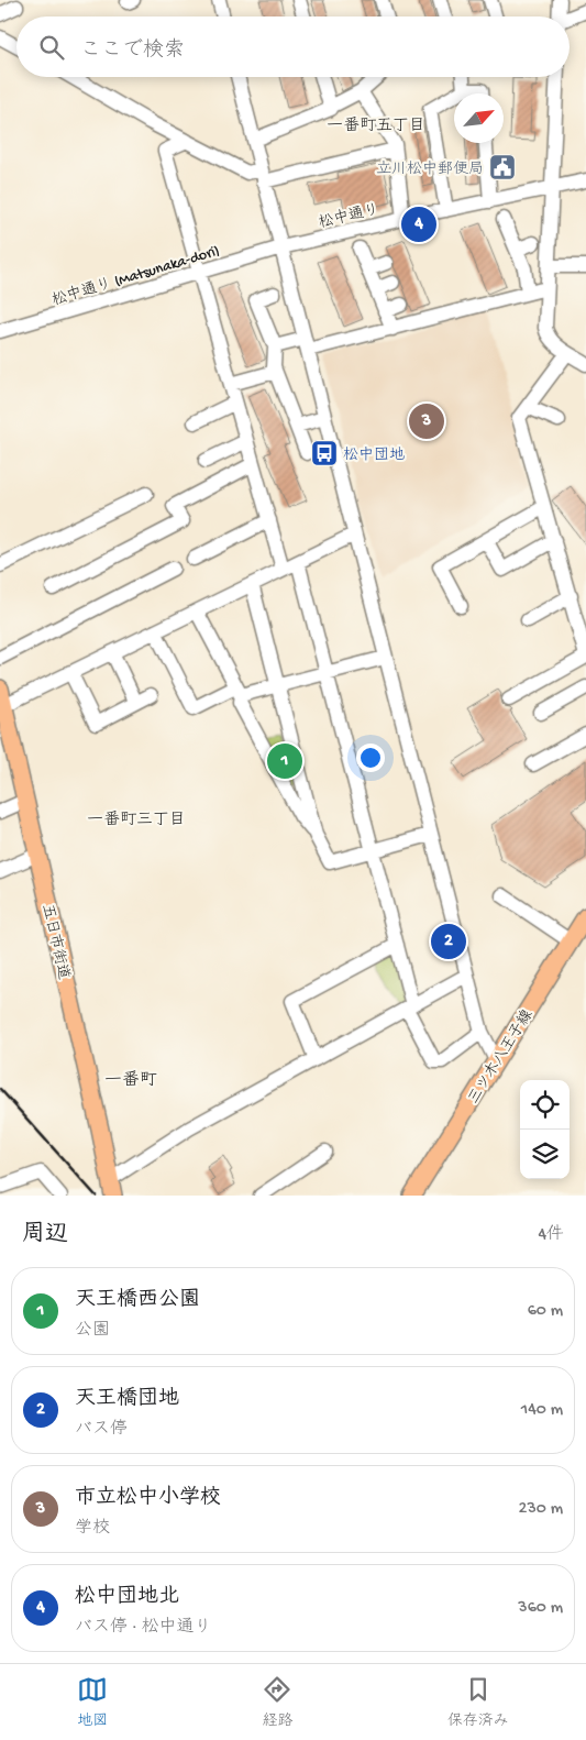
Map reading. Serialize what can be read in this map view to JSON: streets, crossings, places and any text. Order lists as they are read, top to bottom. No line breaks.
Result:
{"streets":{"main road":["五日市街道","三ツ木八王子線"],"street":["松中通り","松中通り (Matsunaka-dori)"]},"crossings":[["松中通り","松中通り (Matsunaka-dori)"]],"districts":["一番町五丁目","一番町三丁目","一番町"],"places":{"public building":["立川松中郵便局"],"bus stop":["松中団地"]},"north":"top right","page":{"search":"ここで検索","pins":["4","3","1","2"],"heading":["周辺","4件"],"list":[{"mark":"1","name":"天王橋西公園","note":"公園","value":"60 m"},{"mark":"2","name":"天王橋団地","note":"バス停","value":"140 m"},{"mark":"3","name":"市立松中小学校","note":"学校","value":"230 m"},{"mark":"4","name":"松中団地北","note":"バス停 · 松中通り","value":"360 m"}],"nav":["地図","経路","保存済み"]}}
